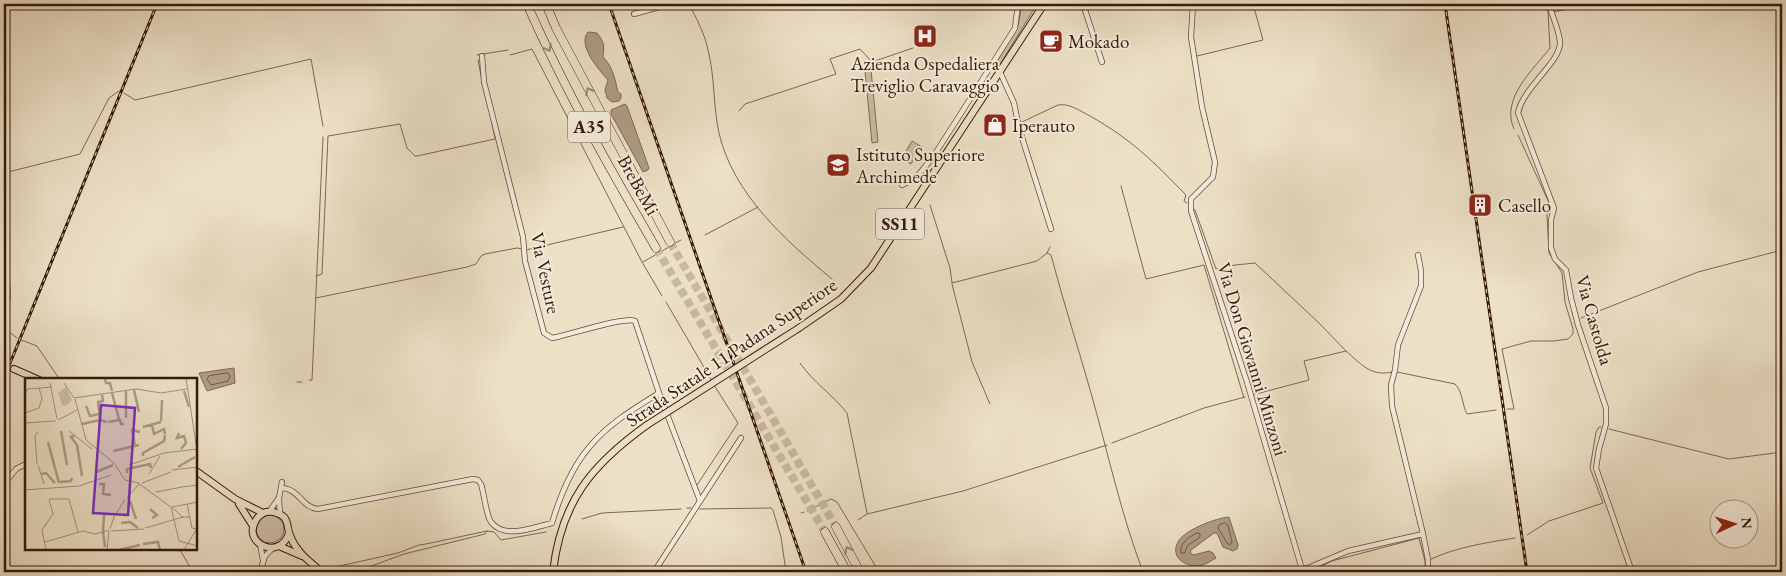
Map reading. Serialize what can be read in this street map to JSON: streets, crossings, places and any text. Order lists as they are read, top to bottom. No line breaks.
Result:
{"streets":{"highway":["A35","BreBeMi"],"main road":["SS11","Strada Statale 11 Padana Superiore"],"street":["Via Vesture","Via Castolda","Via Don Giovanni Minzoni"]},"places":{"hospital":["Azienda Ospedaliera Treviglio Caravaggio"],"cafe":["Mokado"],"shop":["Iperauto"],"school or university":["Istituto Superiore Archimede"],"building":["Casello"]},"north":"right"}
